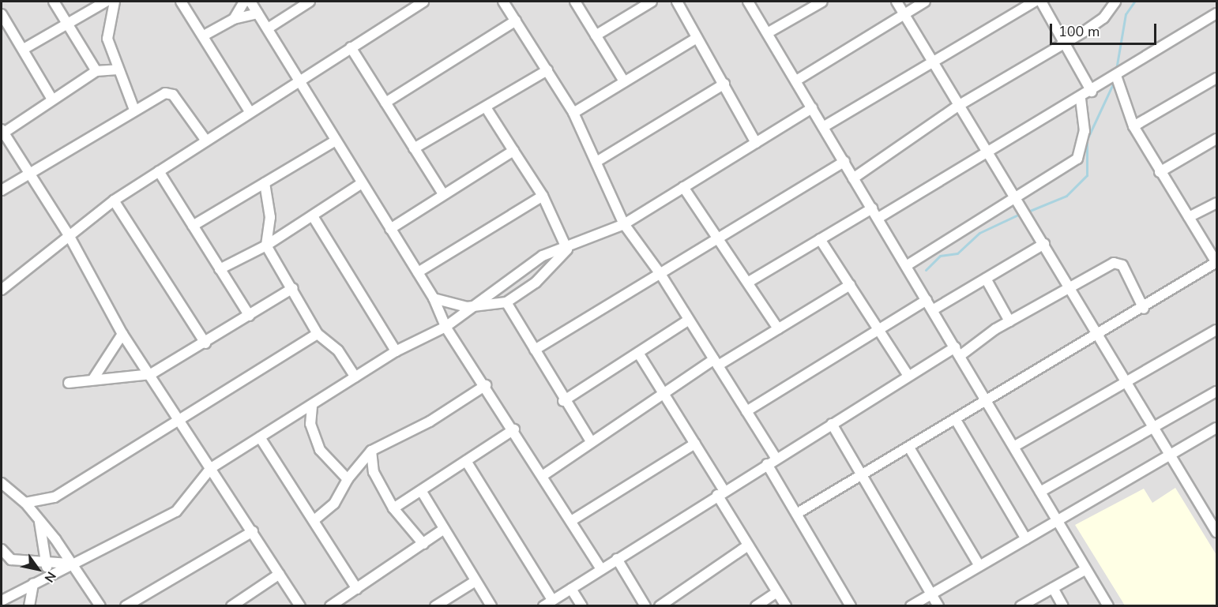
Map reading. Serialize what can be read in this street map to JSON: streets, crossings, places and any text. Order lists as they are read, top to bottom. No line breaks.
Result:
{"scale_bar":"100 m","north":"bottom right"}
